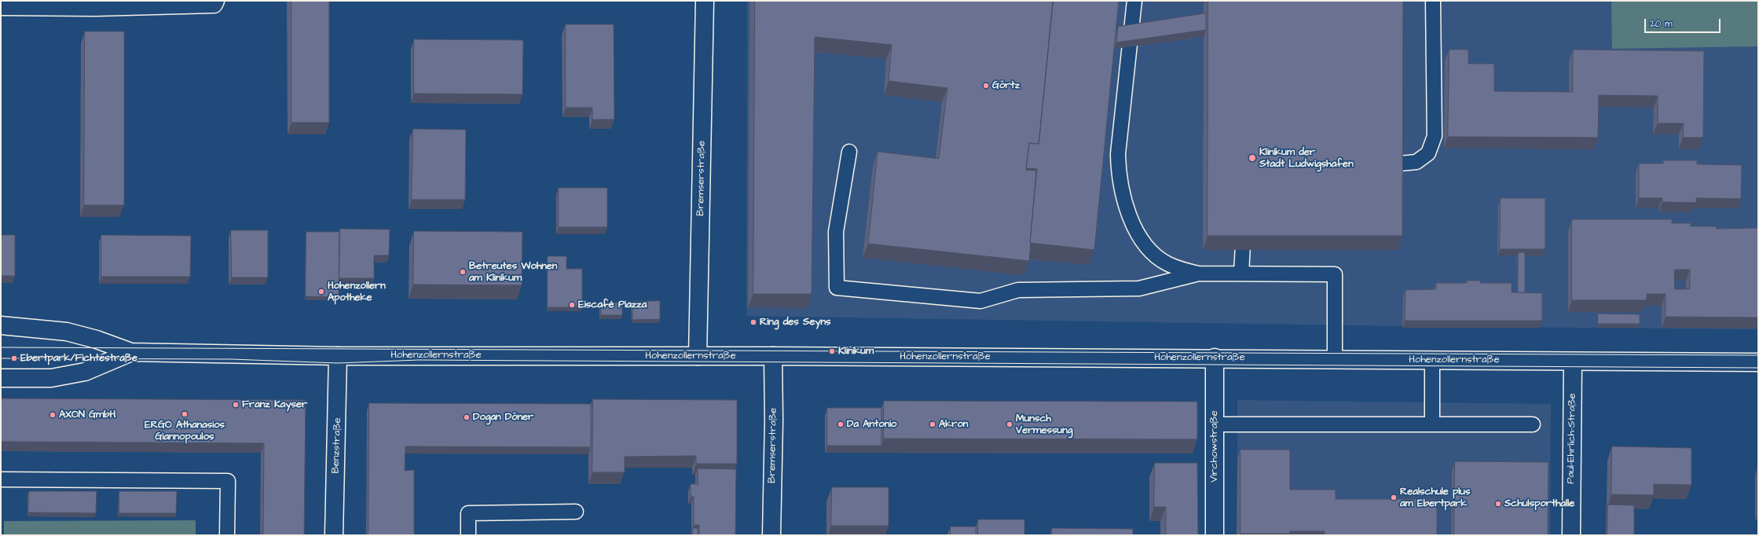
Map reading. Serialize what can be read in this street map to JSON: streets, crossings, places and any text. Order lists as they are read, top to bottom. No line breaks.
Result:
{"streets":{"street":["Bremserstraße","Hohenzollernstraße","Paul-Ehrlich-Straße","Benzstraße","Virchowstraße"]},"crossings":[["Bremserstraße","Hohenzollernstraße"],["Hohenzollernstraße","Paul-Ehrlich-Straße"],["Hohenzollernstraße","Benzstraße"],["Hohenzollernstraße","Virchowstraße"]],"places":["Görtz","Klinikum der Stadt Ludwigshafen","Betreutes Wohnen am Klinikum","Hohenzollern Apotheke","Eiscafé Piazza","Ring des Seyns","Klinikum","Ebertpark/Fichtestraße","Franz Kayser","ERGO Athanasios Giannopoulos","AXON GmbH","Dogan Döner","Da Antonio","Akron","Munsch Vermessung","Realschule plus am Ebertpark","Schulsporthalle"],"scale_bar":"20 m"}
